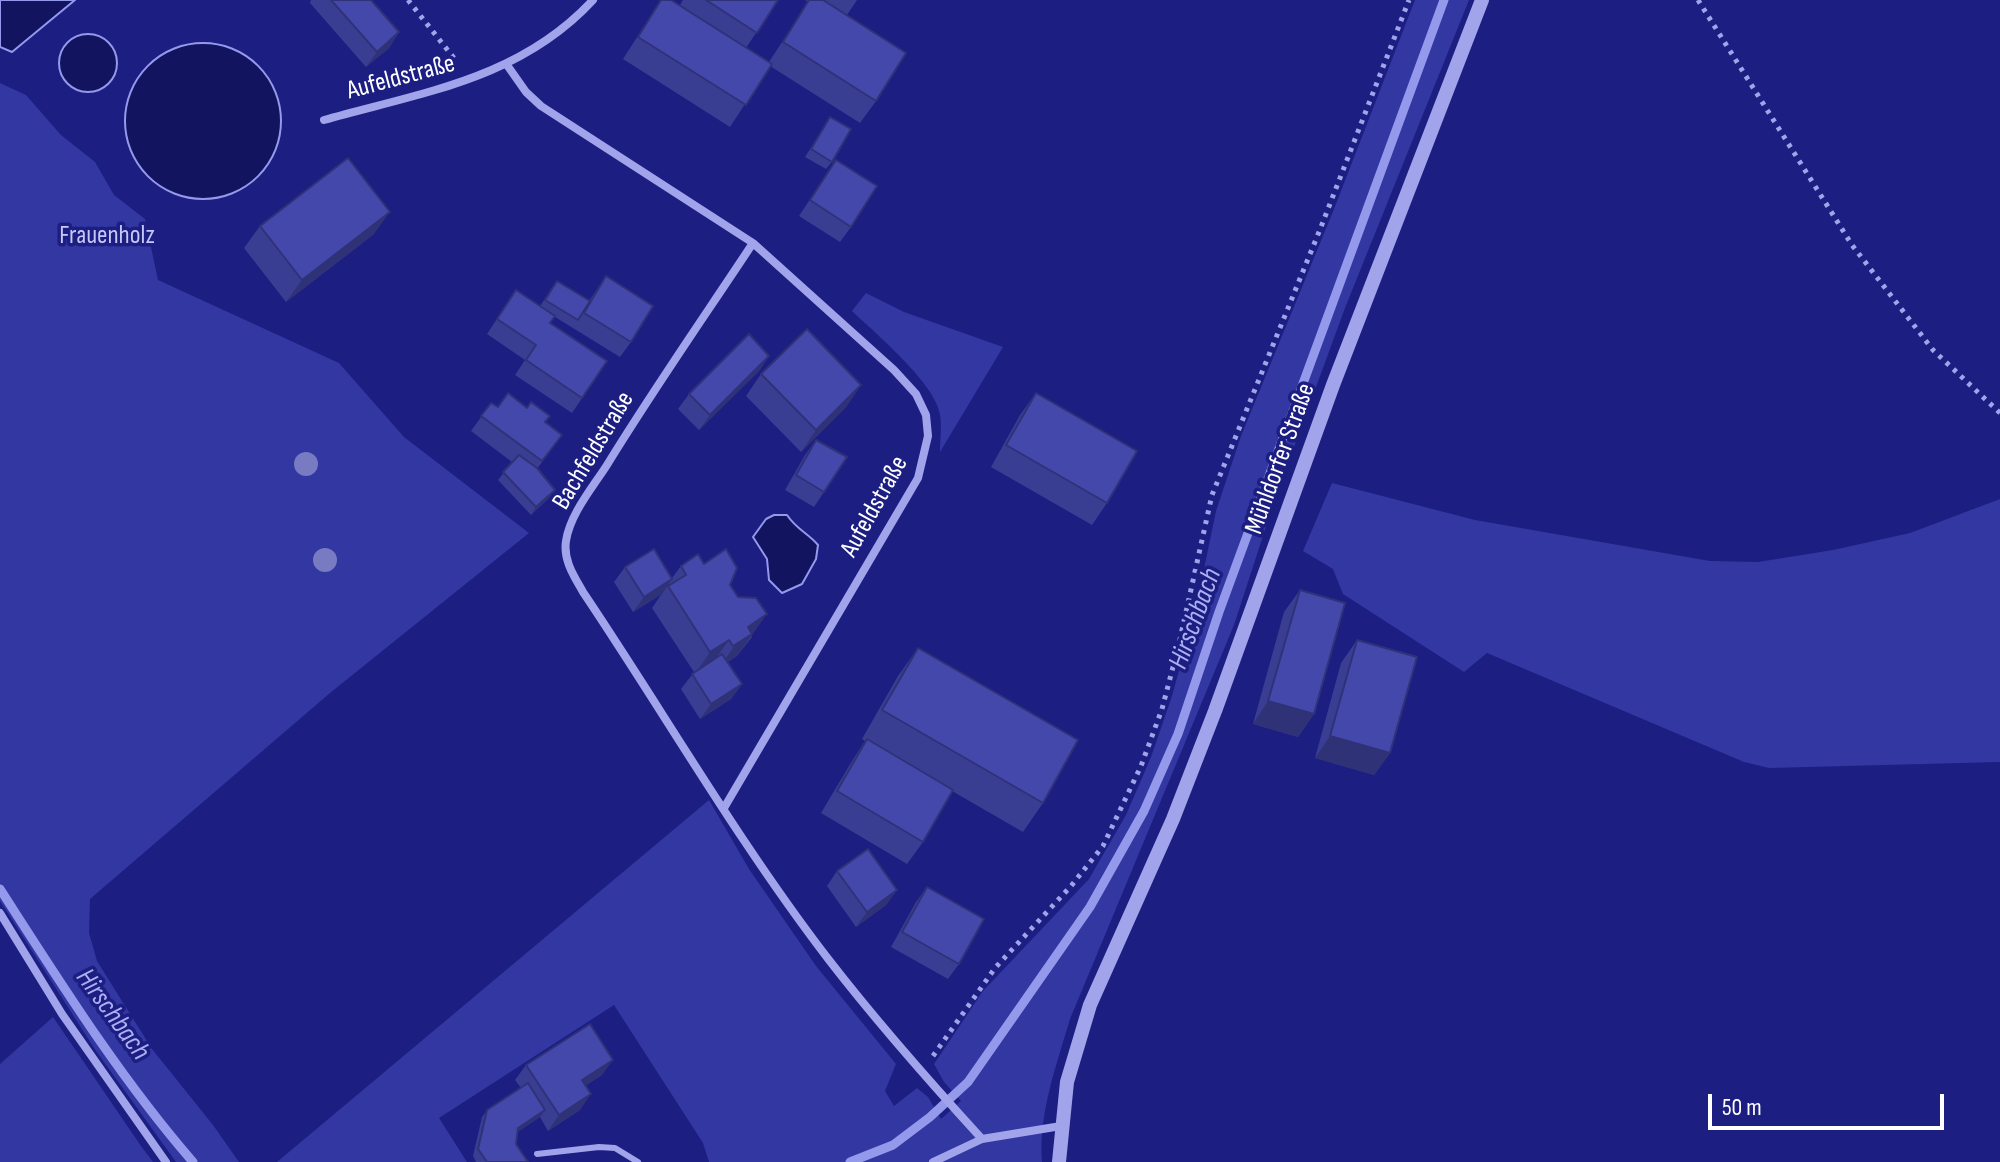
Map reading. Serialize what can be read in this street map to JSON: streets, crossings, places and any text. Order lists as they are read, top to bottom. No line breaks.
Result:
{"streets":{"street":["Aufeldstraße","Bachfeldstraße","Mühldorfer Straße"]},"crossings":[["Aufeldstraße","Bachfeldstraße"]],"water":["Hirschbach"],"parks":["Frauenholz"],"scale_bar":"50 m"}
